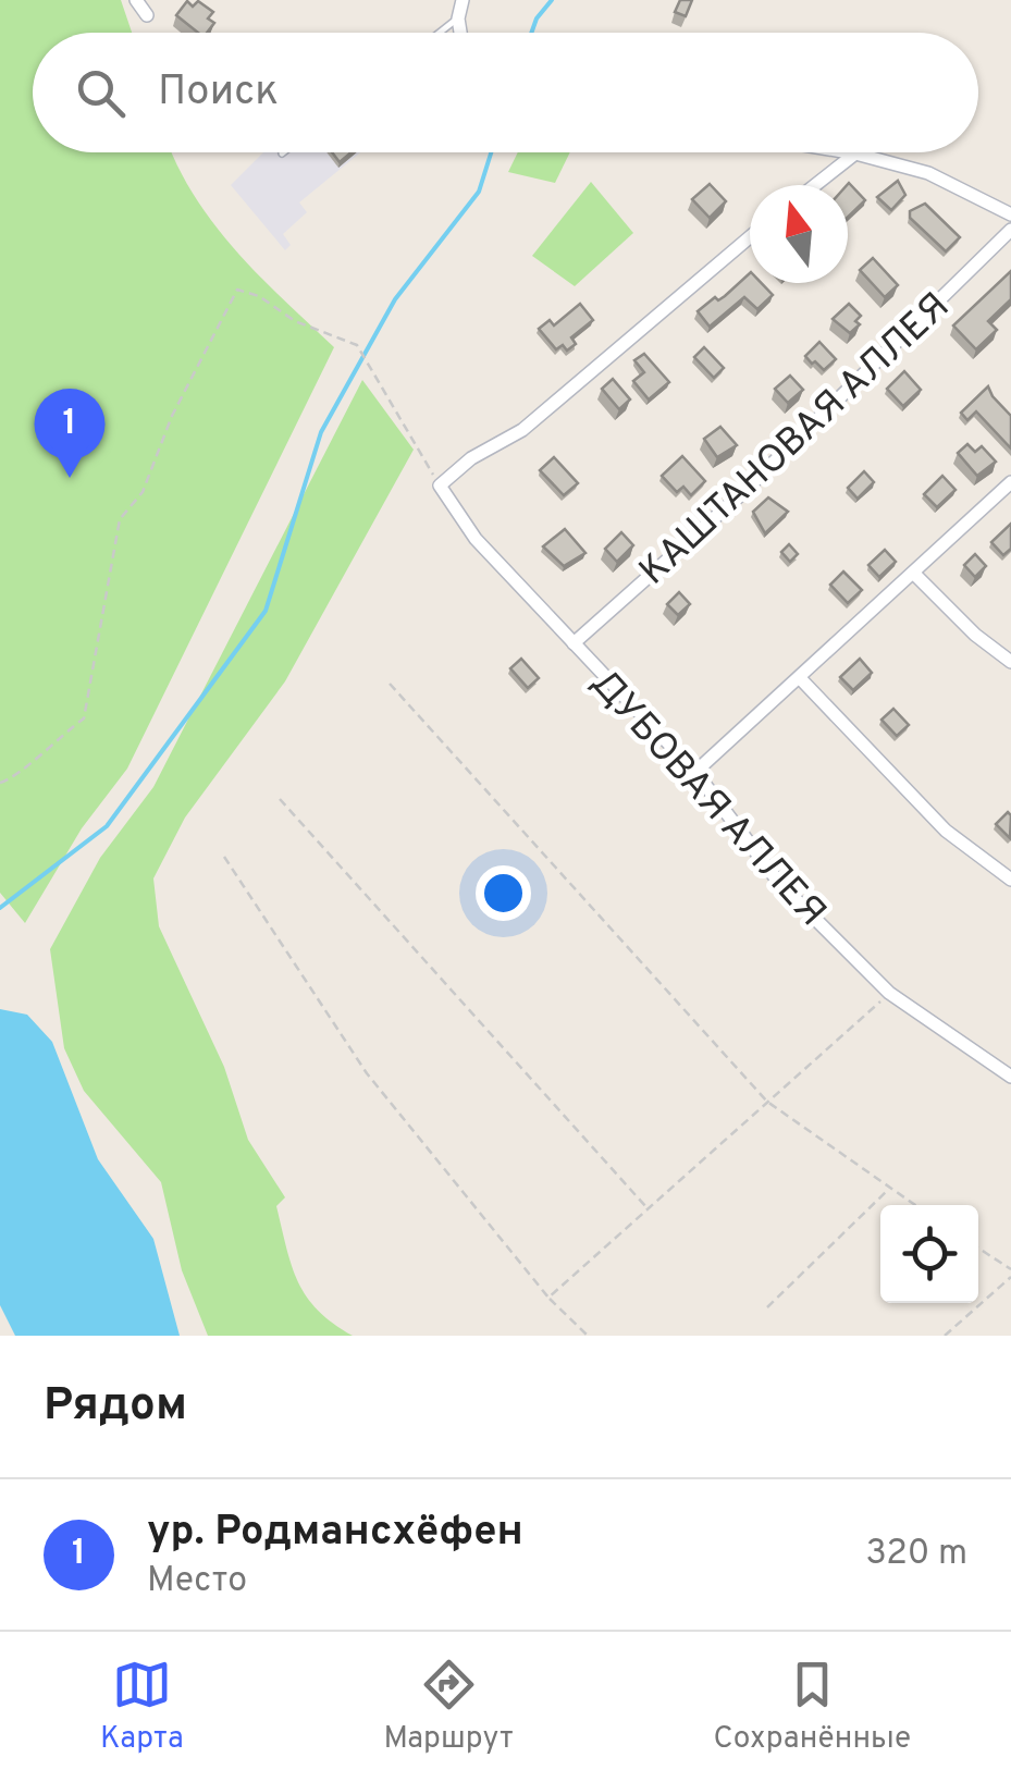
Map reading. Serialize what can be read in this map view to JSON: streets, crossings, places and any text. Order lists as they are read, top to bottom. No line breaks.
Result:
{"streets":{"street":["КАШТАНОВАЯ АЛЛЕЯ","ДУБОВАЯ АЛЛЕЯ"]},"crossings":[["КАШТАНОВАЯ АЛЛЕЯ","ДУБОВАЯ АЛЛЕЯ"]],"north":"top","page":{"search":"Поиск","pins":"1","heading":"Рядом","list":[{"mark":"1","name":"ур. Родмансхёфен","note":"Место","value":"320 m"}],"nav":["Карта","Маршрут","Сохранённые"]}}
